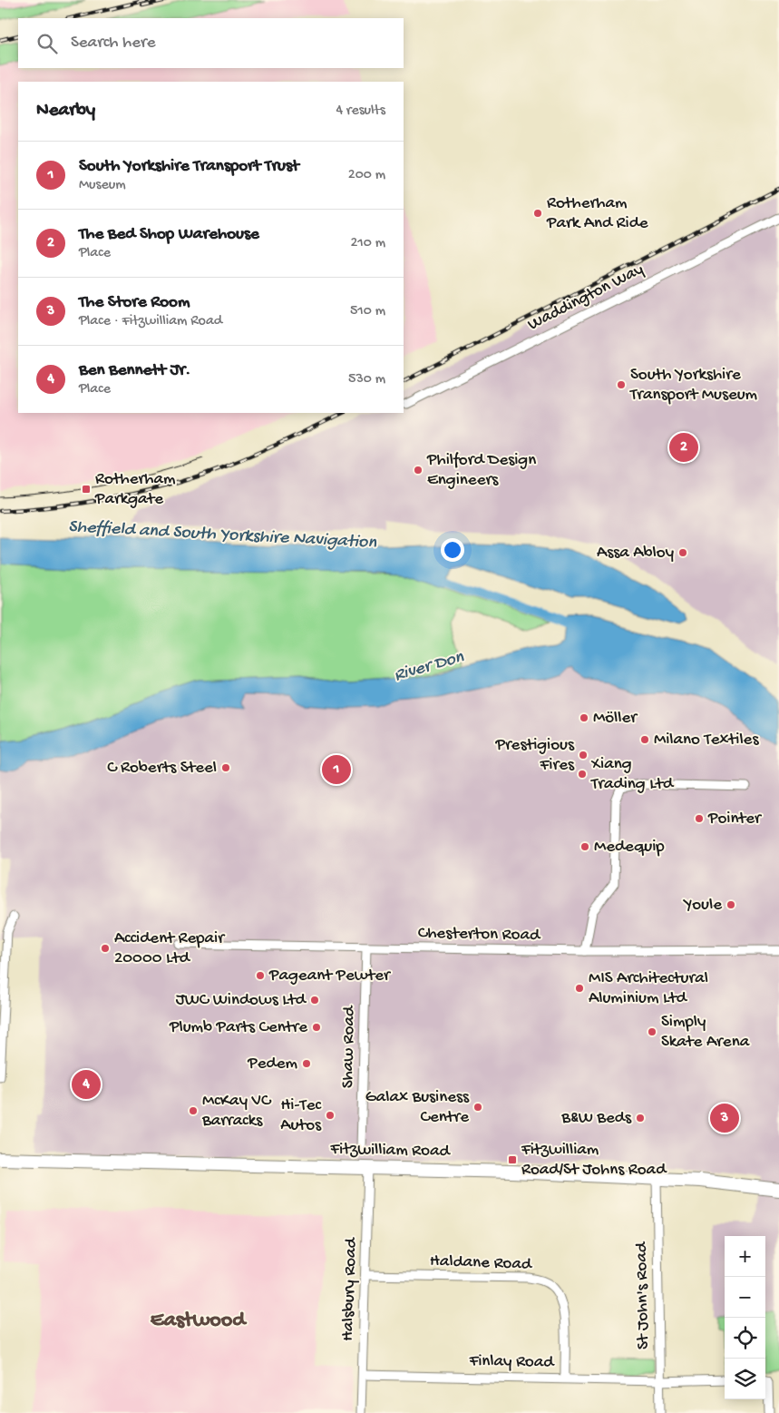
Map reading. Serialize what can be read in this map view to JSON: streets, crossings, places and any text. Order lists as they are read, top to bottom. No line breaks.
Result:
{"streets":{"main road":["Fitzwilliam Road"],"street":["Waddington Way","Chesterton Road","Shaw Road","Haldane Road","Halsbury Road","St John's Road","Finlay Road"]},"crossings":[["Chesterton Road","Shaw Road"],["Fitzwilliam Road","Halsbury Road"],["Fitzwilliam Road","St John's Road"],["Haldane Road","Halsbury Road"],["Haldane Road","Finlay Road"],["Halsbury Road","Finlay Road"],["St John's Road","Finlay Road"]],"districts":["Eastwood"],"water":["Sheffield and South Yorkshire Navigation","River Don"],"places":{"other":["Rotherham Park And Ride","South Yorkshire Transport Museum","Philford Design Engineers","Assa Abloy","Möller","Milano Textiles","Prestigious Fires","C Roberts Steel","Xiang Trading Ltd","Pointer","Medequip","Youle","Accident Repair 20000 Ltd","Pageant Pewter","MIS Architectural Aluminium Ltd","JWC Windows Ltd","Plumb Parts Centre","Simply Skate Arena","Pedem","Galax Business Centre","McKay VC Barracks","Hi-Tec Autos","B&W Beds"],"transit":["Rotherham Parkgate","Fitzwilliam Road/St Johns Road"]},"page":{"search":"Search here","heading":["Nearby","4 results"],"list":[{"mark":"1","name":"South Yorkshire Transport Trust","note":"Museum","value":"200 m"},{"mark":"2","name":"The Bed Shop Warehouse","note":"Place","value":"210 m"},{"mark":"3","name":"The Store Room","note":"Place · Fitzwilliam Road","value":"510 m"},{"mark":"4","name":"Ben Bennett Jr.","note":"Place","value":"530 m"}],"pins":["2","1","4","3"],"map_buttons":["+","−"]}}
